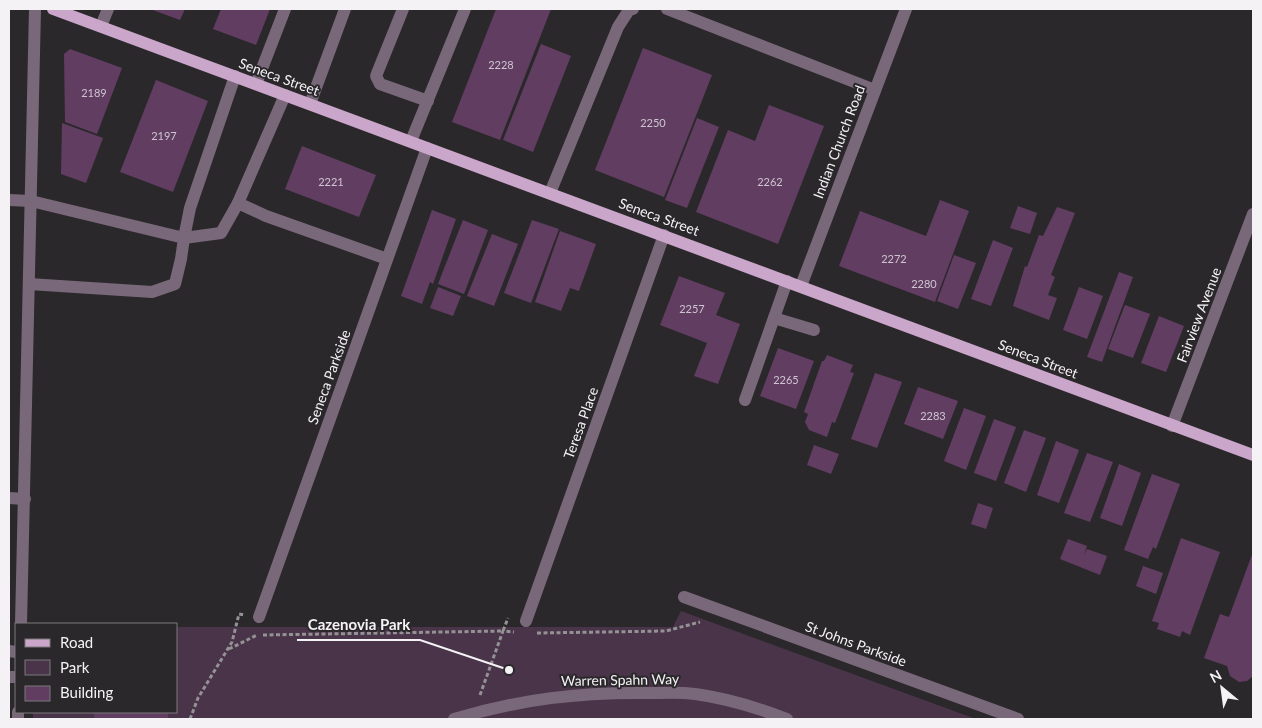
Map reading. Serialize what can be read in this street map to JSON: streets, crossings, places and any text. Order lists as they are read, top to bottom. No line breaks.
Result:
{"streets":{"main road":["Seneca Street"],"street":["Indian Church Road","Fairview Avenue","Seneca Parkside","Teresa Place","St Johns Parkside","Warren Spahn Way"]},"crossings":[["Seneca Street","Indian Church Road"],["Seneca Street","Fairview Avenue"],["Seneca Street","Seneca Parkside"],["Seneca Street","Teresa Place"]],"places":["Cazenovia Park"],"house_numbers":["2228","2189","2250","2197","2221","2262","2272","2280","2257","2265","2283"],"legend":["Road","Park","Building"],"north":"top left"}
